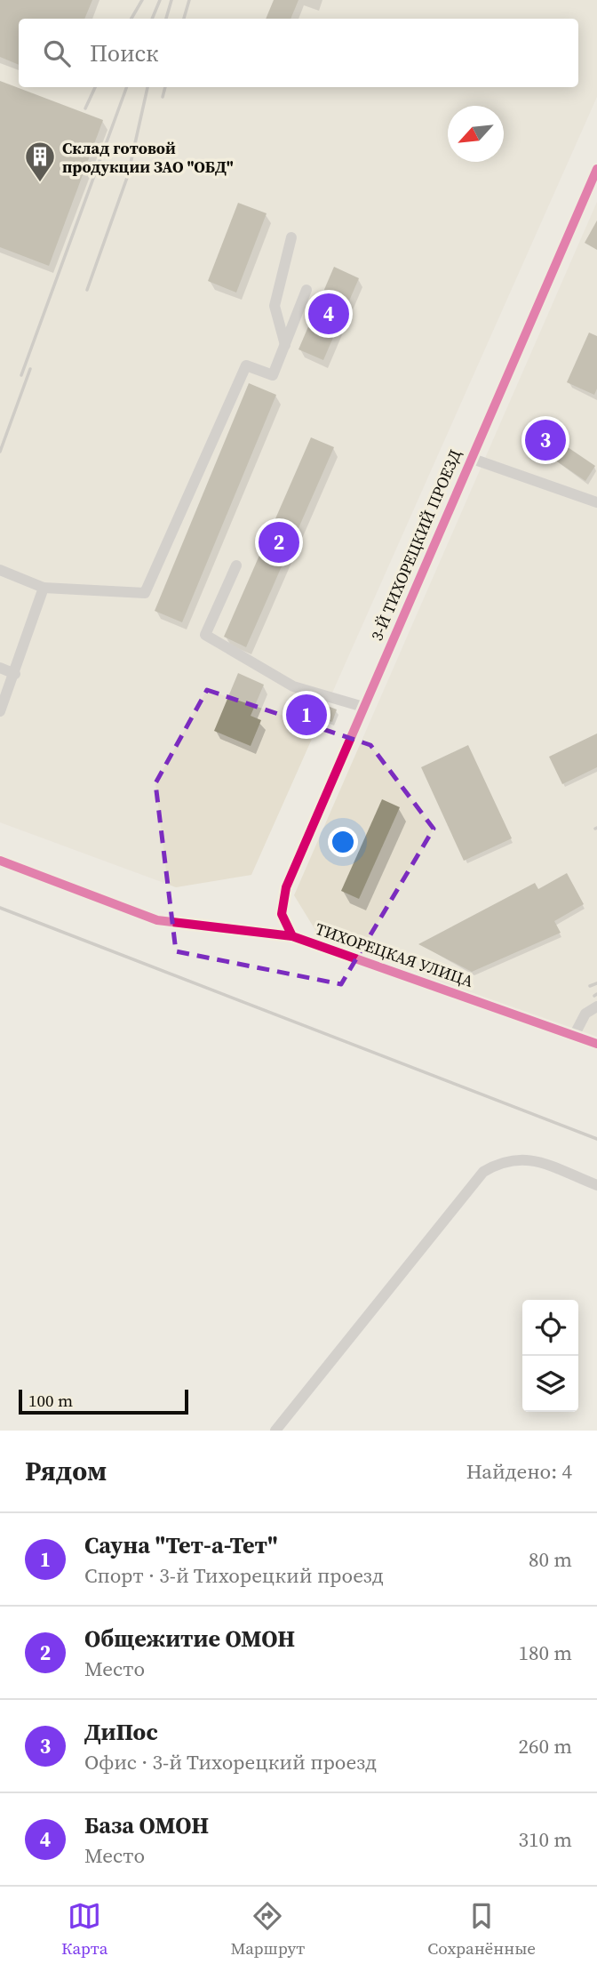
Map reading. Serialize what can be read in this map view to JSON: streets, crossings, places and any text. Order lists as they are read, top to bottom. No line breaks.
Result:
{"streets":{"street":["3-Й ТИХОРЕЦКИЙ ПРОЕЗД","ТИХОРЕЦКАЯ УЛИЦА"]},"crossings":[["3-Й ТИХОРЕЦКИЙ ПРОЕЗД","ТИХОРЕЦКАЯ УЛИЦА"]],"places":{"building":["Склад готовой продукции ЗАО \"ОБД\""]},"scale_bar":"100 m","north":"bottom left","page":{"search":"Поиск","pins":["4","3","2","1"],"scale":"100 m","heading":["Рядом","Найдено: 4"],"list":[{"mark":"1","name":"Сауна \"Тет-а-Тет\"","note":"Спорт · 3-й Тихорецкий проезд","value":"80 m"},{"mark":"2","name":"Общежитие ОМОН","note":"Место","value":"180 m"},{"mark":"3","name":"ДиПос","note":"Офис · 3-й Тихорецкий проезд","value":"260 m"},{"mark":"4","name":"База ОМОН","note":"Место","value":"310 m"}],"nav":["Карта","Маршрут","Сохранённые"]}}
